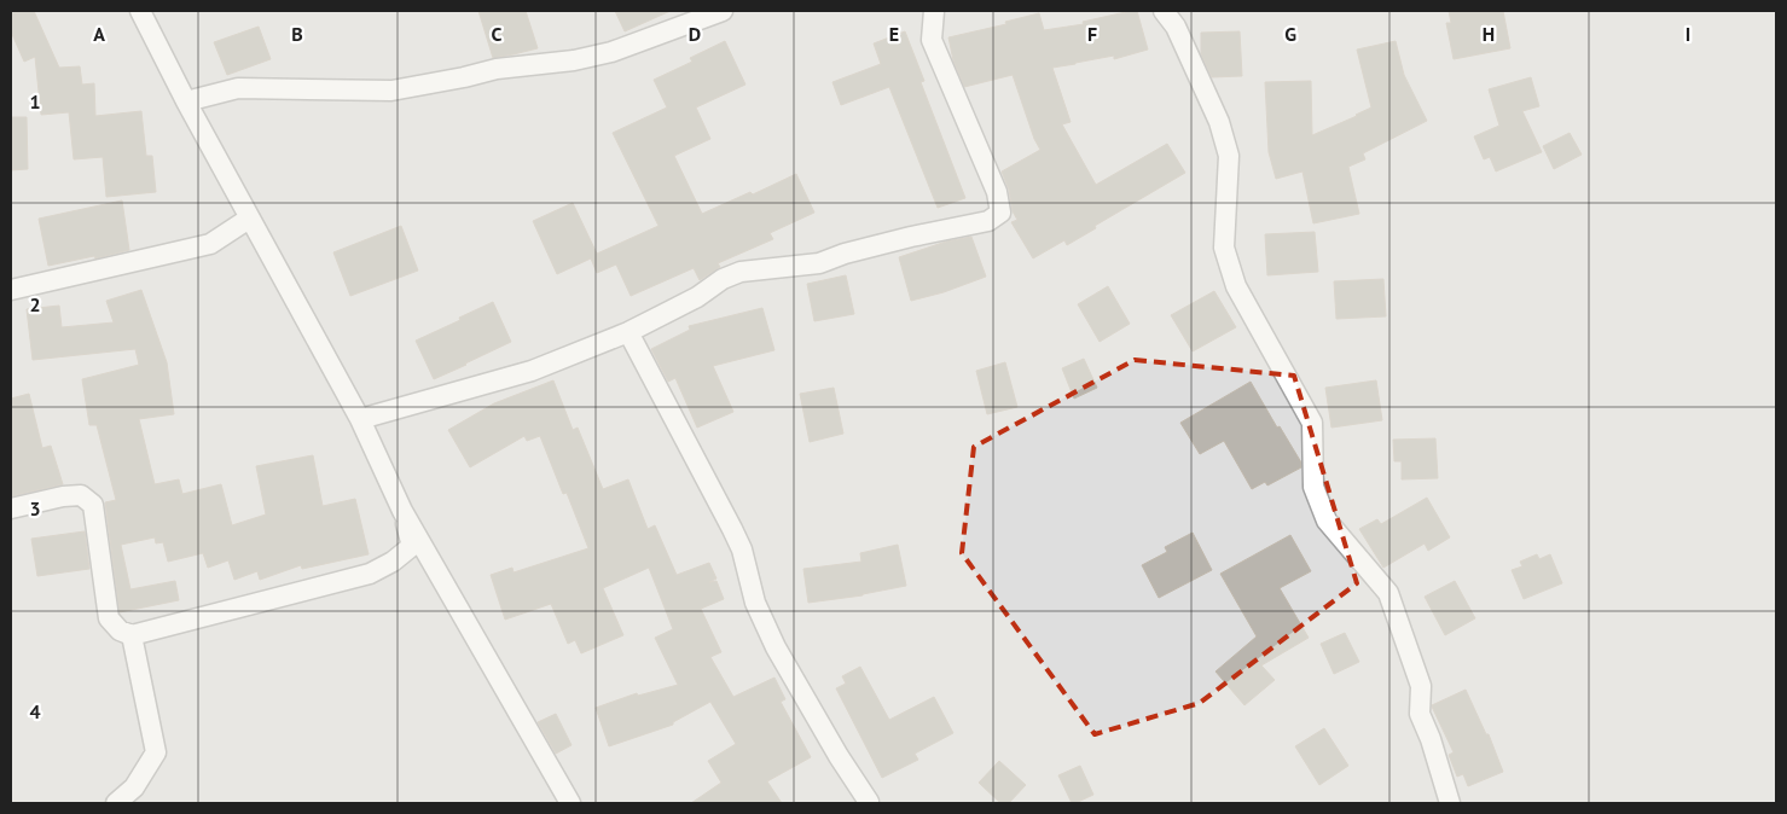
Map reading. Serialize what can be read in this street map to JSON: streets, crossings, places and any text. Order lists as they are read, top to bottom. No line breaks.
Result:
{"grid":{"columns":["A","B","C","D","E","F","G","H","I"],"rows":["1","2","3","4"]}}
